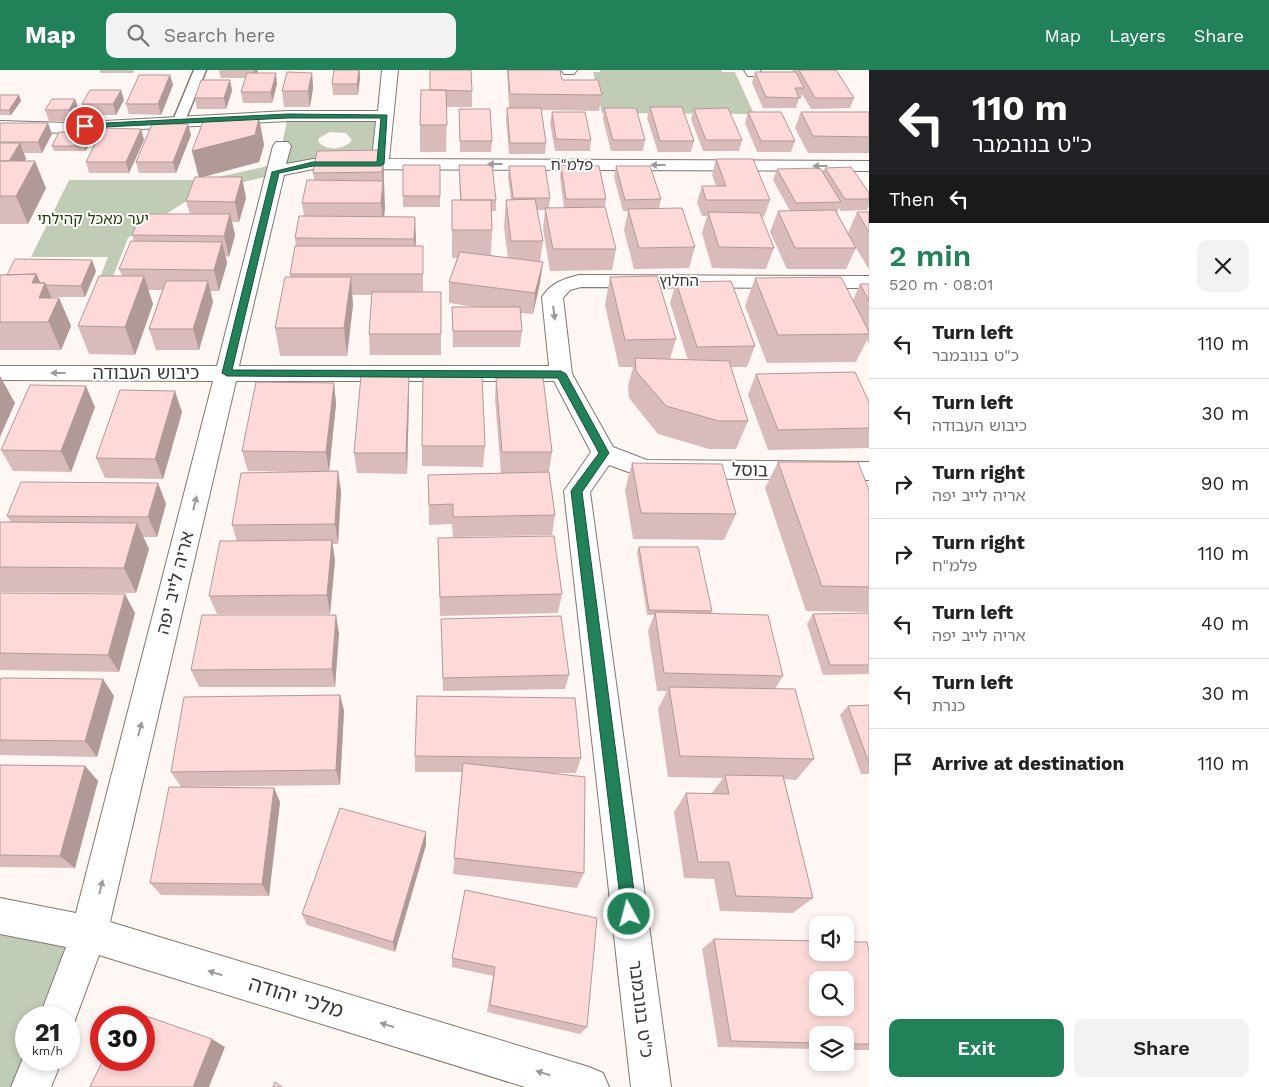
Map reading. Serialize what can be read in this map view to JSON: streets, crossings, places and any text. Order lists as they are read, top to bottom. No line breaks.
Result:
{"streets":{"street":["פלמ\"ח","החלוץ","כיבוש העבודה","בוסל","אריה לייב יפה","מלכי יהודה","כ\"ט בנובמבר"]},"crossings":[["פלמ\"ח","אריה לייב יפה"],["החלוץ","כיבוש העבודה"],["כיבוש העבודה","אריה לייב יפה"],["בוסל","כ\"ט בנובמבר"],["אריה לייב יפה","מלכי יהודה"]],"one_way":["פלמ\"ח","החלוץ","אריה לייב יפה","מלכי יהודה"],"parks":["יער מאכל קהילתי"],"page":{"header":"Map","search":"Search here","nav":["Map","Layers","Share"],"turn":["110 m","כ\"ט בנובמבר"],"then":"Then","heading":["2 min","520 m · 08:01"],"list":[{"name":"Turn left","note":"כ\"ט בנובמבר","value":"110 m"},{"name":"Turn left","note":"כיבוש העבודה","value":"30 m"},{"name":"Turn right","note":"אריה לייב יפה","value":"90 m"},{"name":"Turn right","note":"פלמ\"ח","value":"110 m"},{"name":"Turn left","note":"אריה לייב יפה","value":"40 m"},{"name":"Turn left","note":"כנרת","value":"30 m"},{"name":"Arrive at destination","value":"110 m"}],"speed":"21 km/h","limit":"30","buttons":["Exit","Share"]}}
